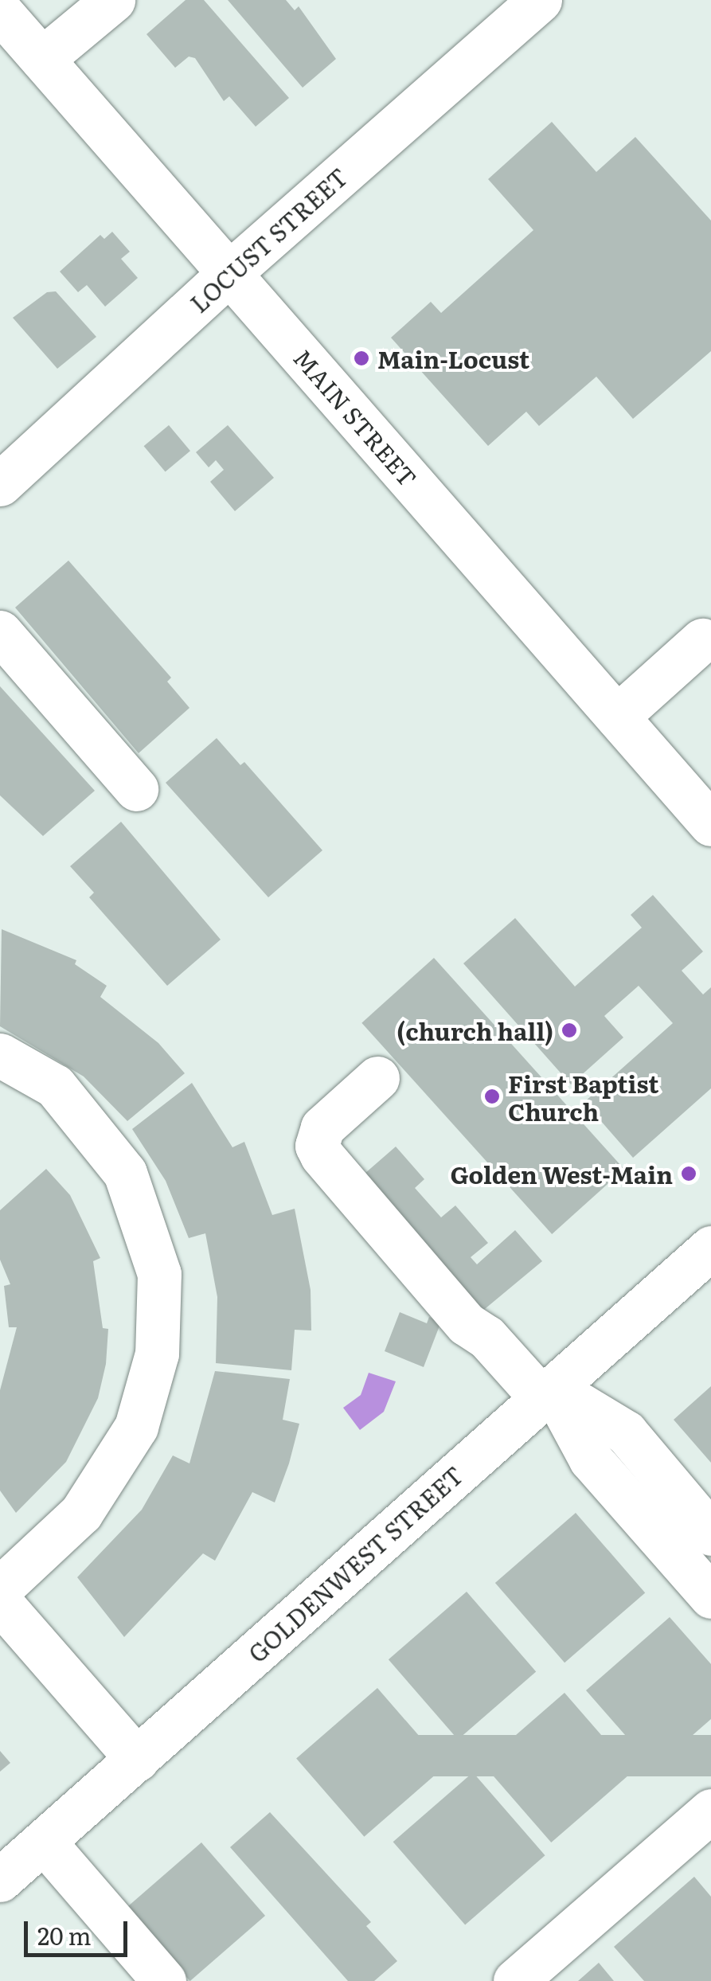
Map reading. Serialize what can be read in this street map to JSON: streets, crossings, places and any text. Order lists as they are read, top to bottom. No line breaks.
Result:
{"streets":{"street":["LOCUST STREET","MAIN STREET","GOLDENWEST STREET"]},"crossings":[["LOCUST STREET","MAIN STREET"]],"places":["Main-Locust","(church hall)","First Baptist Church","Golden West-Main"],"scale_bar":"20 m"}
